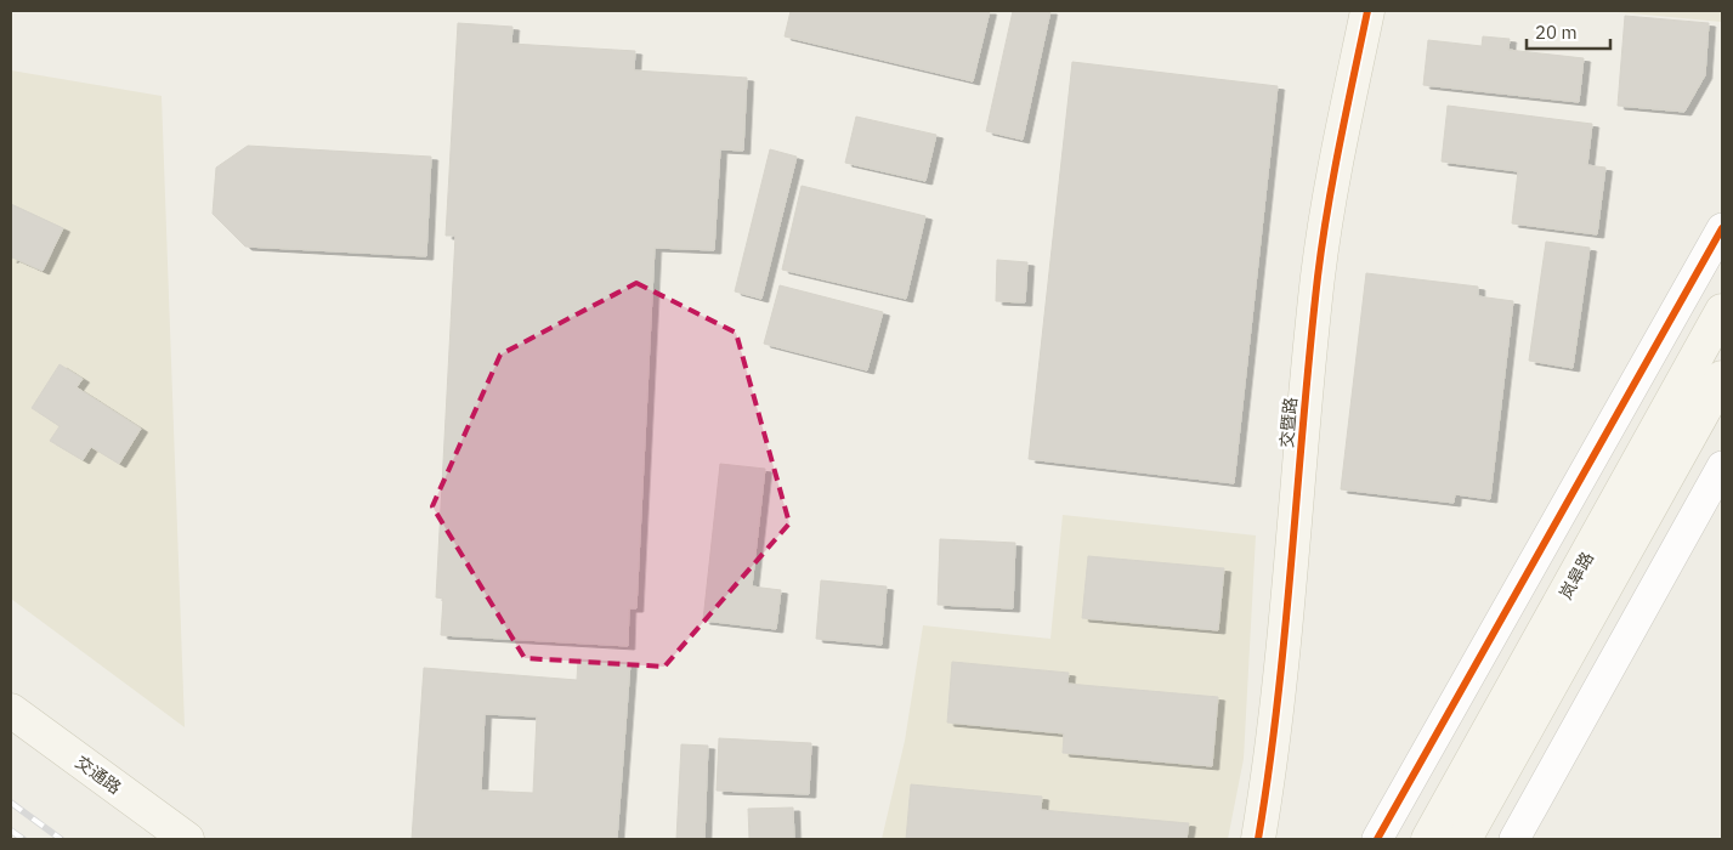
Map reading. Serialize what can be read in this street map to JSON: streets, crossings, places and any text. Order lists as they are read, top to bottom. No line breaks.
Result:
{"streets":{"main road":["交暨路","岚皋路","交通路"]},"scale_bar":"20 m"}
